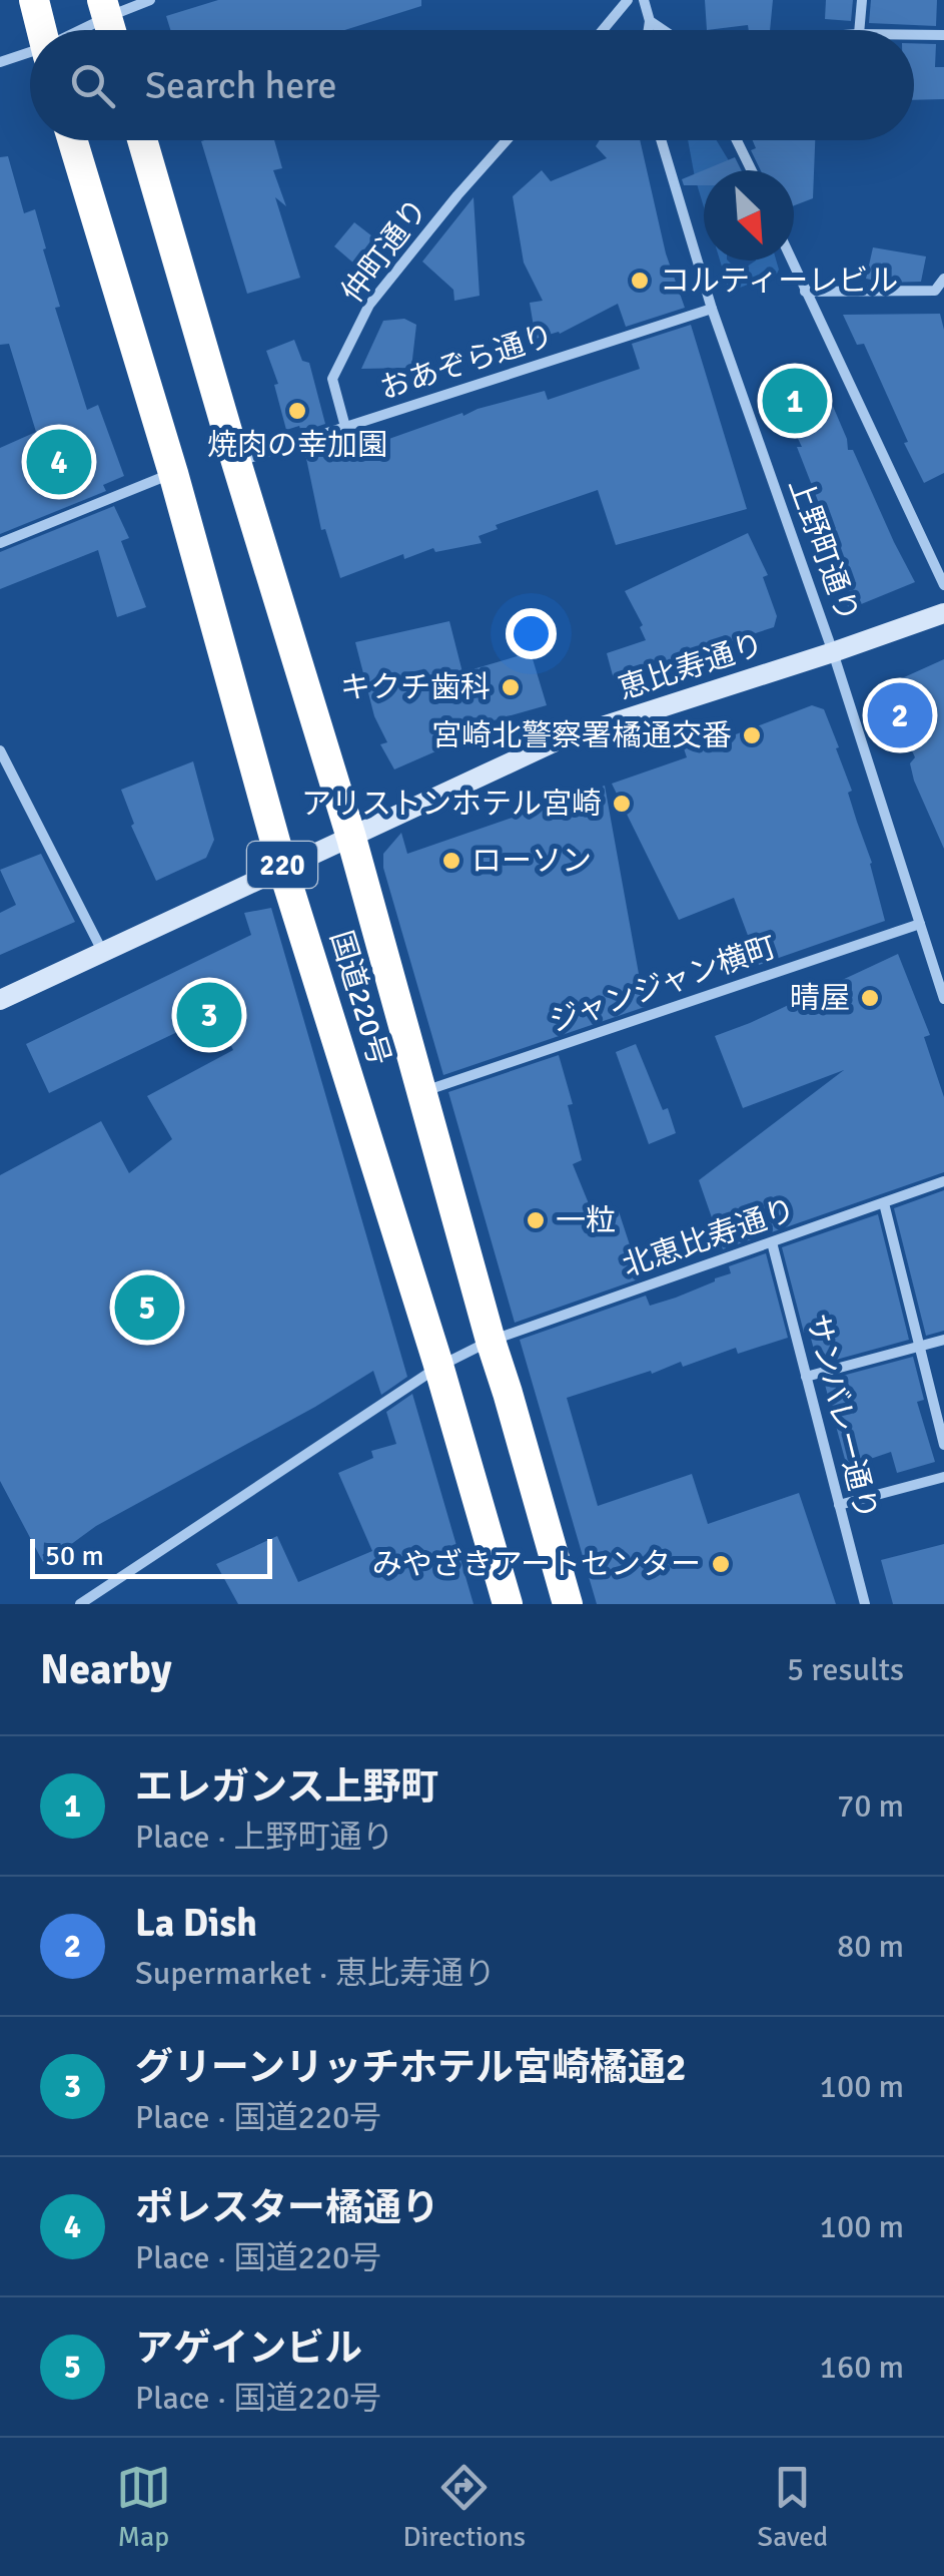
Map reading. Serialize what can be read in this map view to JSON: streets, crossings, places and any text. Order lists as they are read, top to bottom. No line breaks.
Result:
{"streets":{"highway":["220","国道220号"],"street":["仲町通り","おあぞら通り","上野町通り","恵比寿通り","ジャンジャン横町","北恵比寿通り","サンバレー通り"]},"crossings":[["仲町通り","おあぞら通り"],["おあぞら通り","上野町通り"],["おあぞら通り","国道220号"],["上野町通り","恵比寿通り"],["上野町通り","ジャンジャン横町"],["恵比寿通り","国道220号"],["ジャンジャン横町","国道220号"],["国道220号","北恵比寿通り"],["北恵比寿通り","サンバレー通り"]],"places":["コルティーレビル","焼肉の幸加園","キクチ歯科","宮崎北警察署橘通交番","アリストンホテル宮崎","ローソン","晴屋","一粒","みやざきアートセンター"],"scale_bar":"50 m","north":"bottom right","page":{"search":"Search here","pins":["1","4","2","3","5"],"scale":"50 m","heading":["Nearby","5 results"],"list":[{"mark":"1","name":"エレガンス上野町","note":"Place · 上野町通り","value":"70 m"},{"mark":"2","name":"La Dish","note":"Supermarket · 恵比寿通り","value":"80 m"},{"mark":"3","name":"グリーンリッチホテル宮崎橘通2","note":"Place · 国道220号","value":"100 m"},{"mark":"4","name":"ポレスター橘通り","note":"Place · 国道220号","value":"100 m"},{"mark":"5","name":"アゲインビル","note":"Place · 国道220号","value":"160 m"}],"nav":["Map","Directions","Saved"]}}
